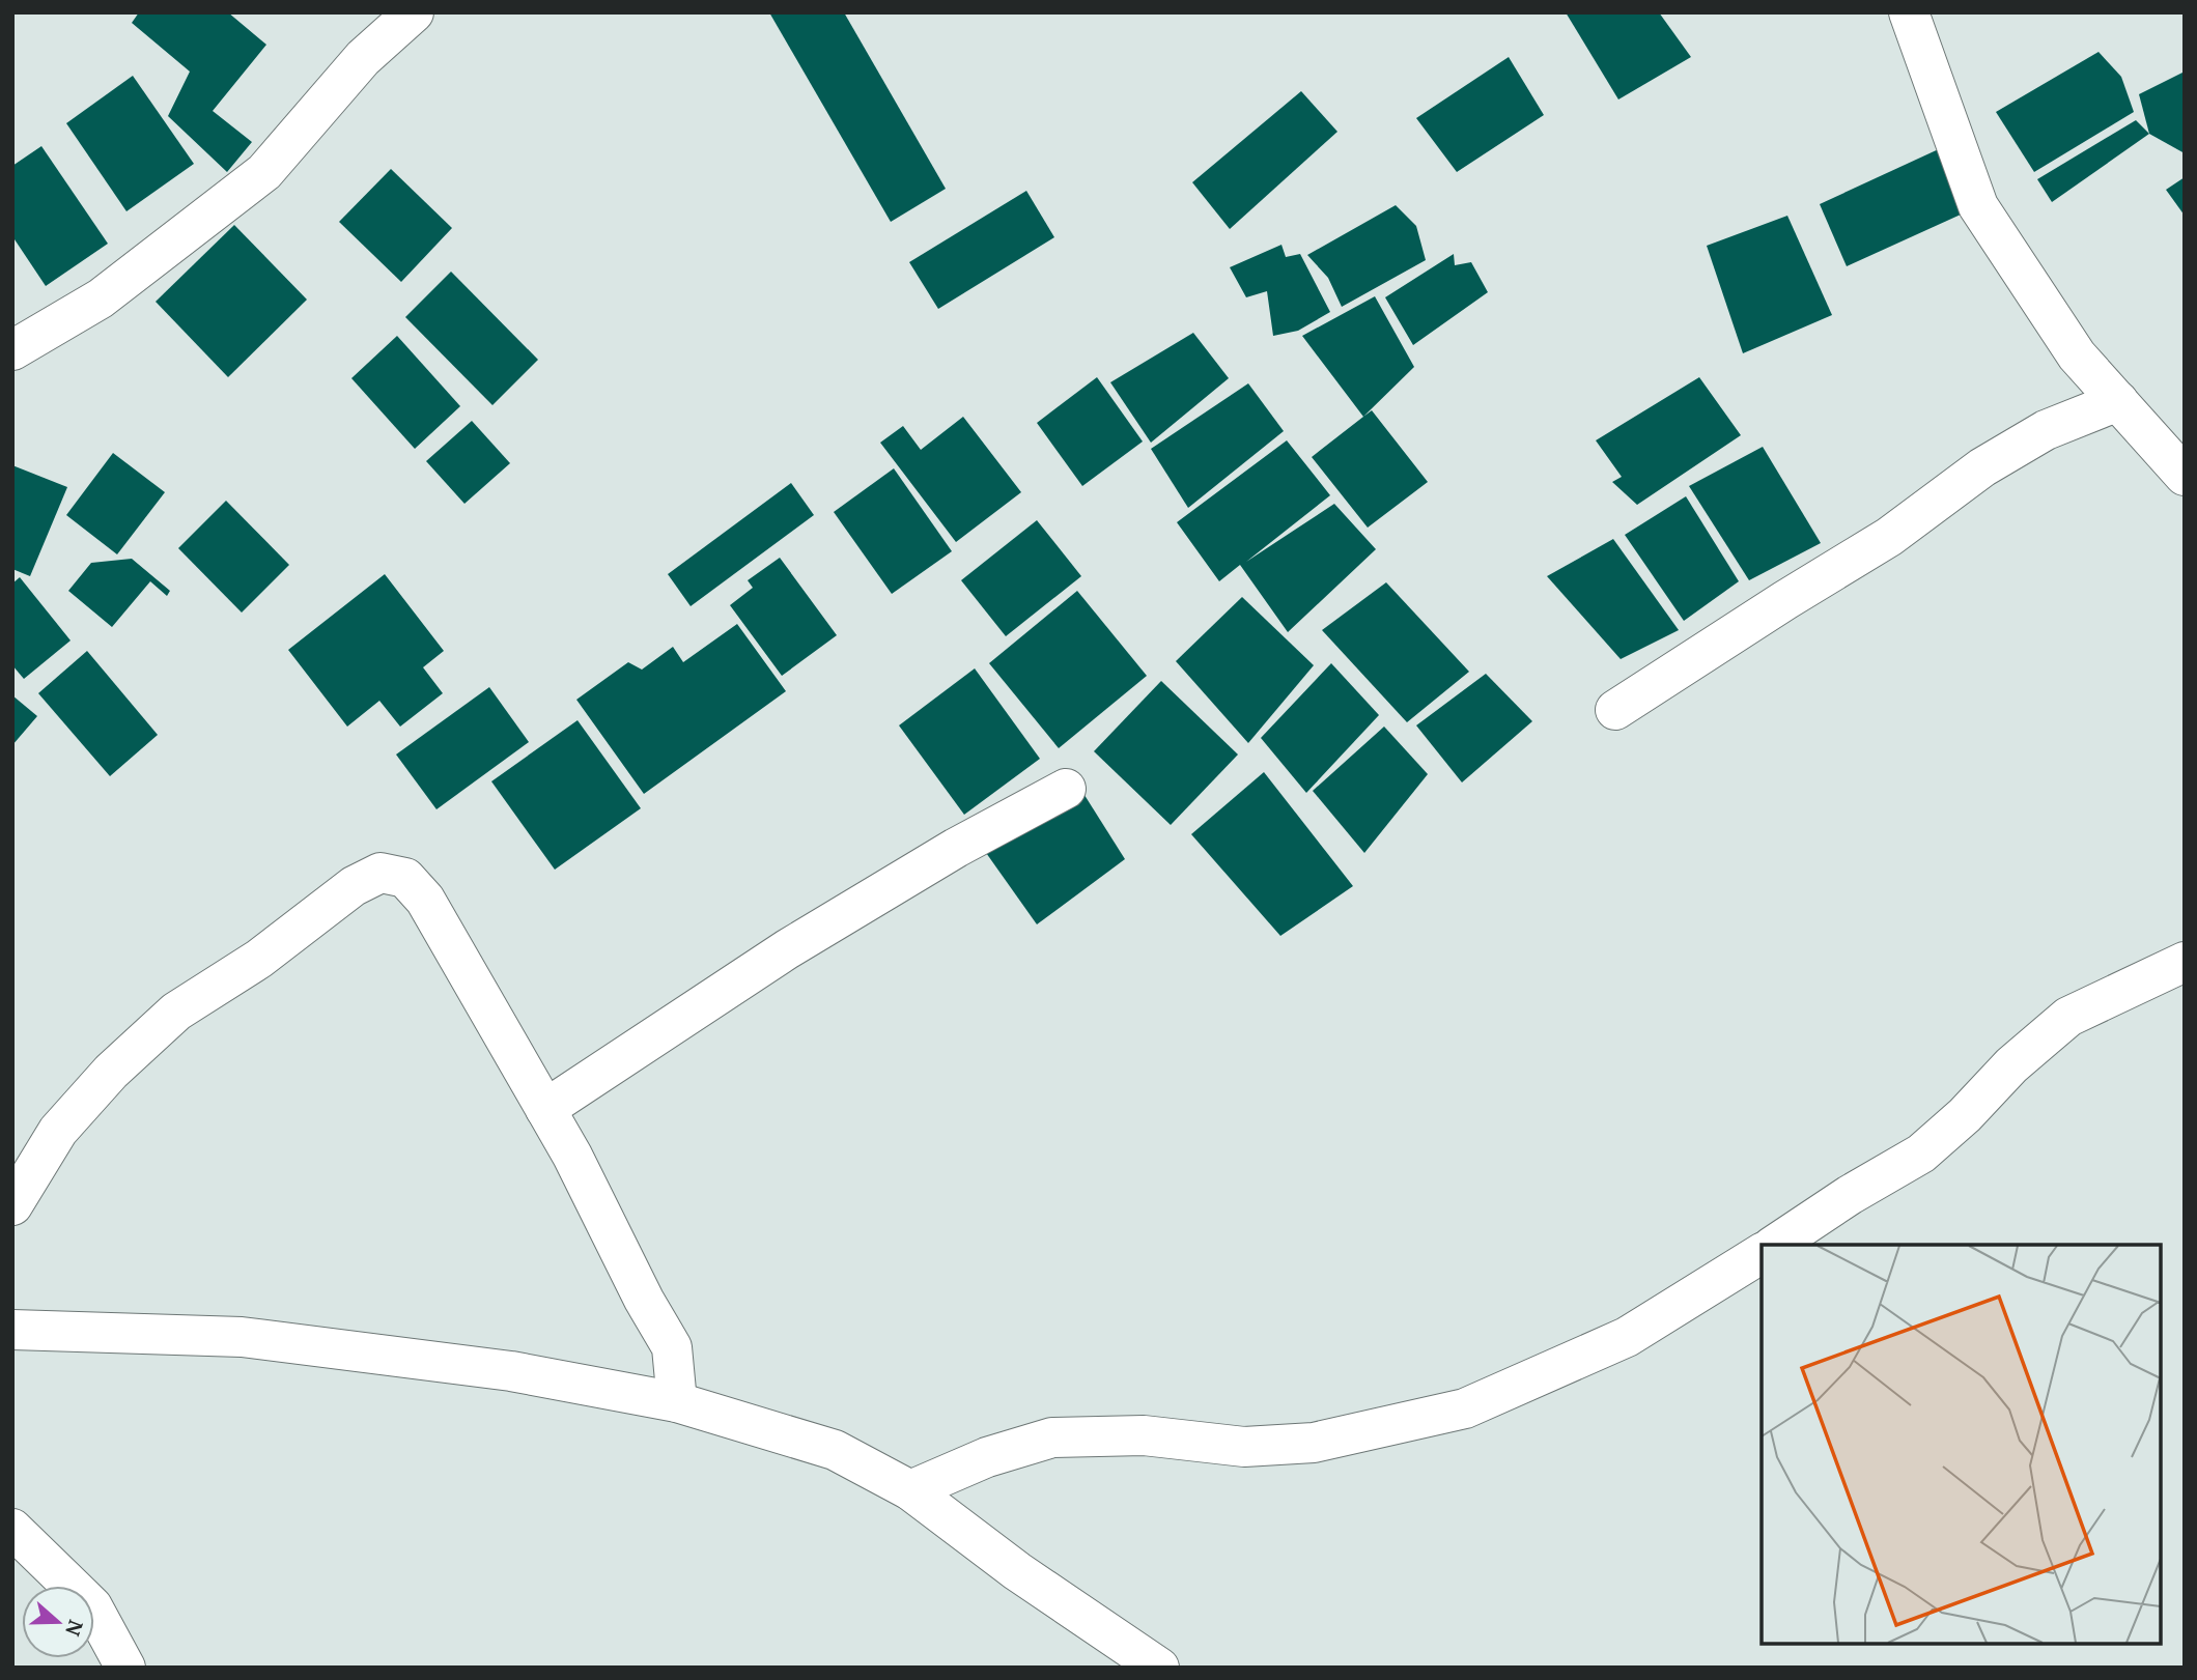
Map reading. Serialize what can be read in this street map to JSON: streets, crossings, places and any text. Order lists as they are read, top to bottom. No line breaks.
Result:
{"north":"right"}
